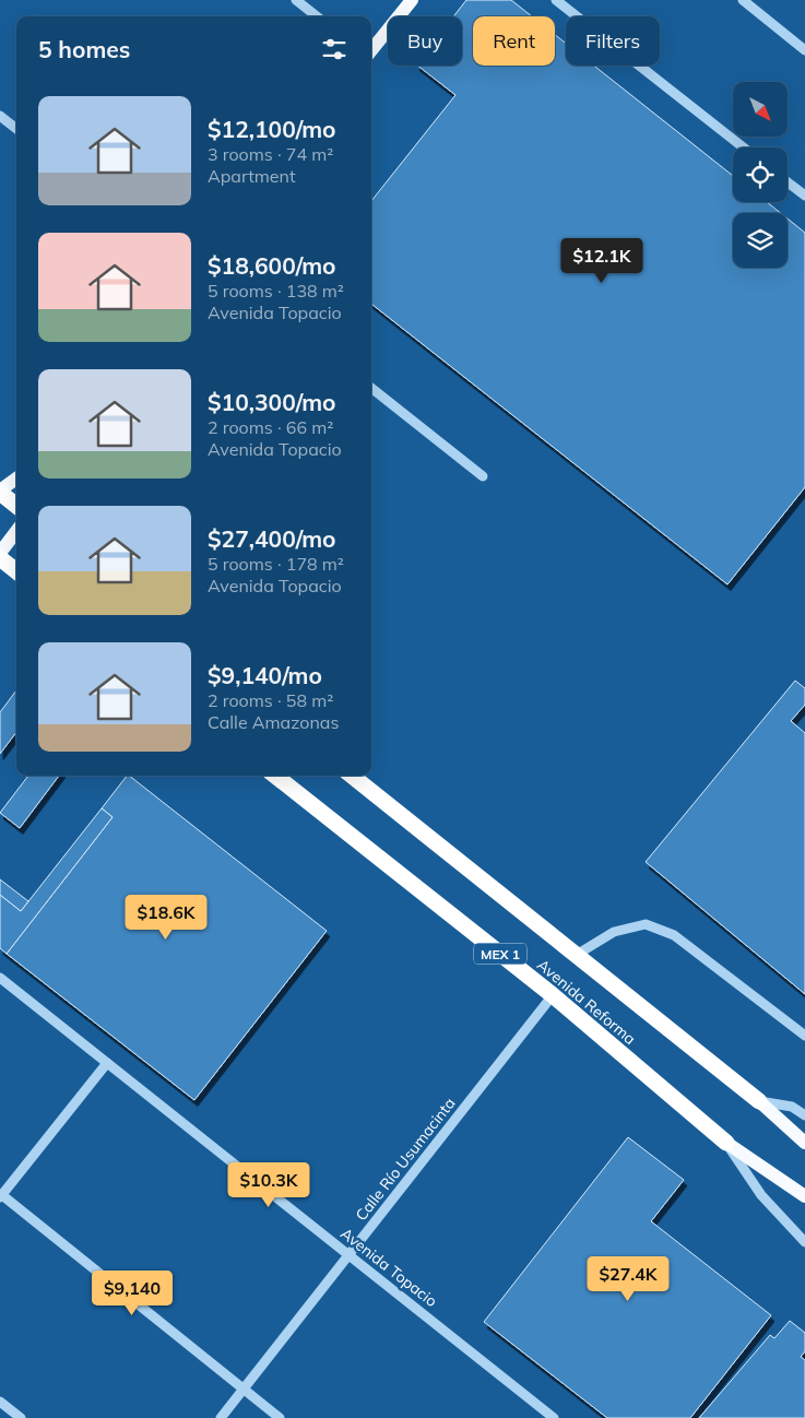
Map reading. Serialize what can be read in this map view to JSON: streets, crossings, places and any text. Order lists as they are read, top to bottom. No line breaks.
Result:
{"streets":{"highway":["MEX 1","Avenida Reforma"],"street":["Calle Río Usumacinta","Avenida Topacio"]},"crossings":[["Avenida Reforma","Calle Río Usumacinta"],["Calle Río Usumacinta","Avenida Topacio"]],"north":"bottom right","page":{"chip":["Buy","Rent","Filters"],"heading":"5 homes","list":[{"name":"$12,100/mo","note":"3 rooms · 74 m² · Apartment"},{"name":"$18,600/mo","note":"5 rooms · 138 m² · Avenida Topacio"},{"name":"$10,300/mo","note":"2 rooms · 66 m² · Avenida Topacio"},{"name":"$27,400/mo","note":"5 rooms · 178 m² · Avenida Topacio"},{"name":"$9,140/mo","note":"2 rooms · 58 m² · Calle Amazonas"}],"price":["$12.1K","$18.6K","$10.3K","$27.4K","$9,140"]}}
